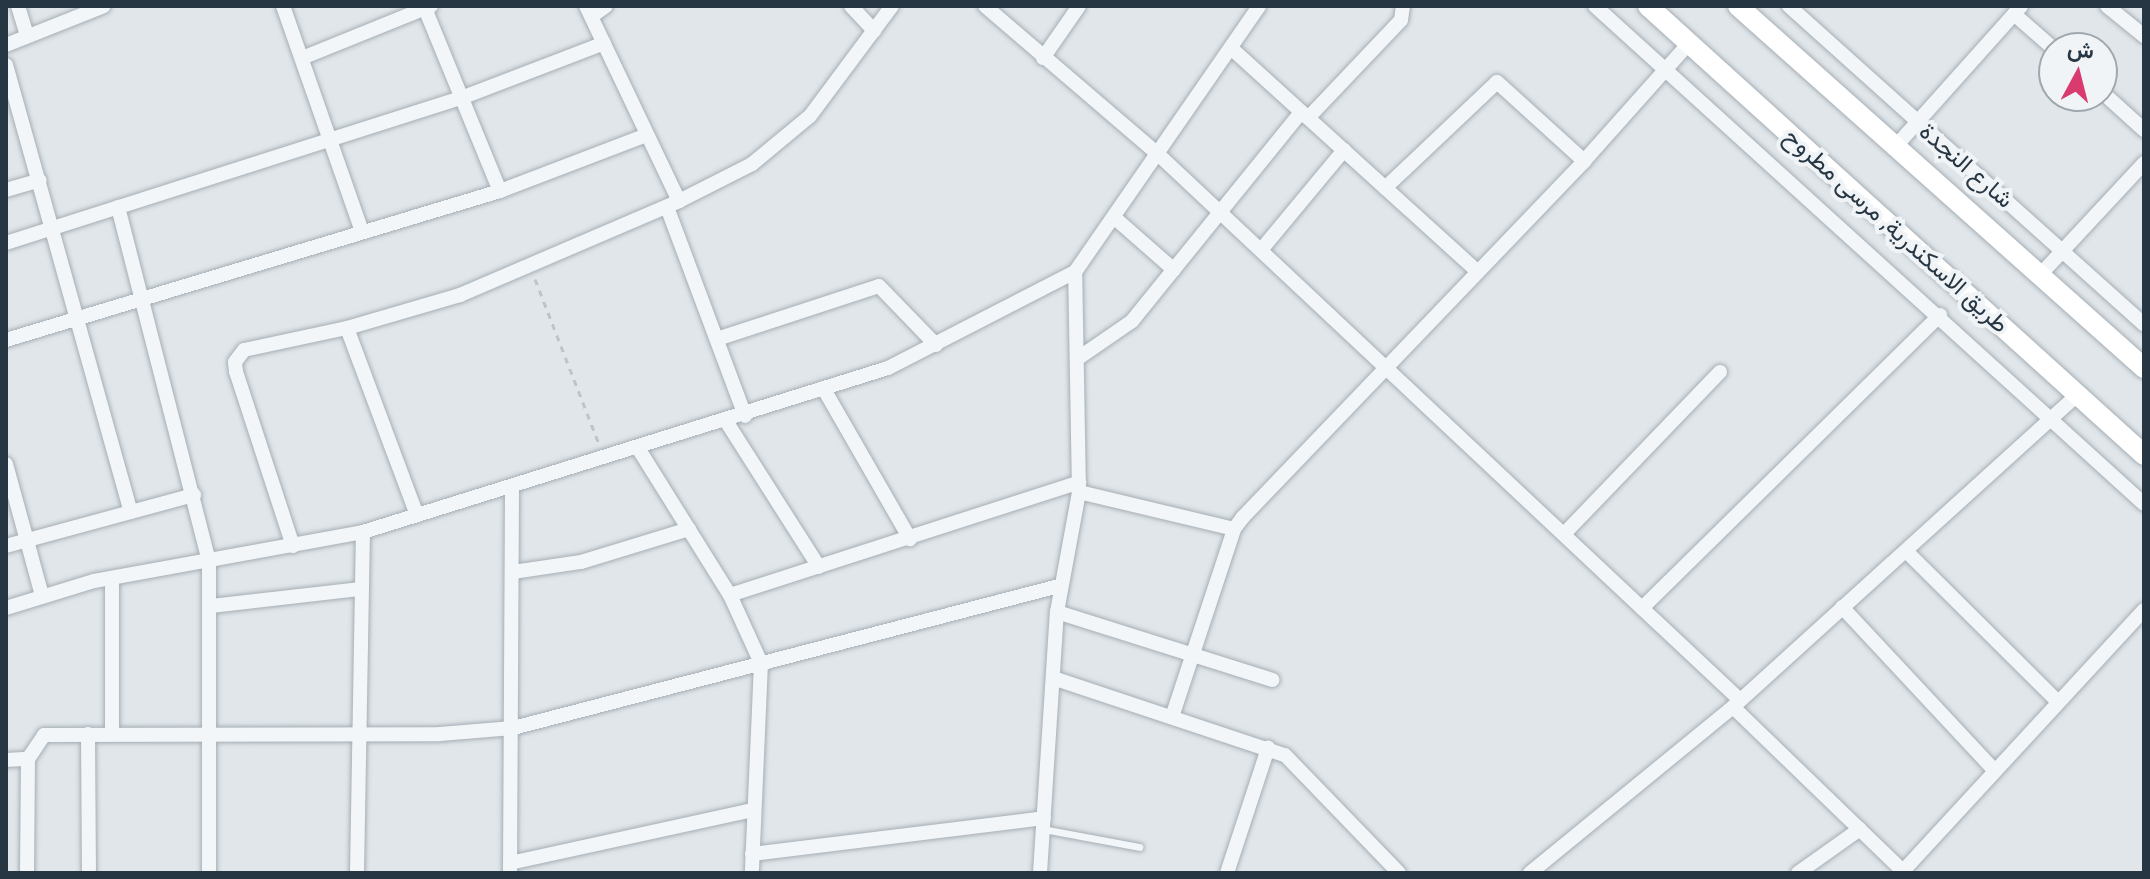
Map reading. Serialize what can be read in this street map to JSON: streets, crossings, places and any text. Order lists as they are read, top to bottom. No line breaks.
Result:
{"streets":{"main road":["طريق الاسكندرية, مرسى مطروح"],"street":["شارع النجدة"]},"north":"top"}
